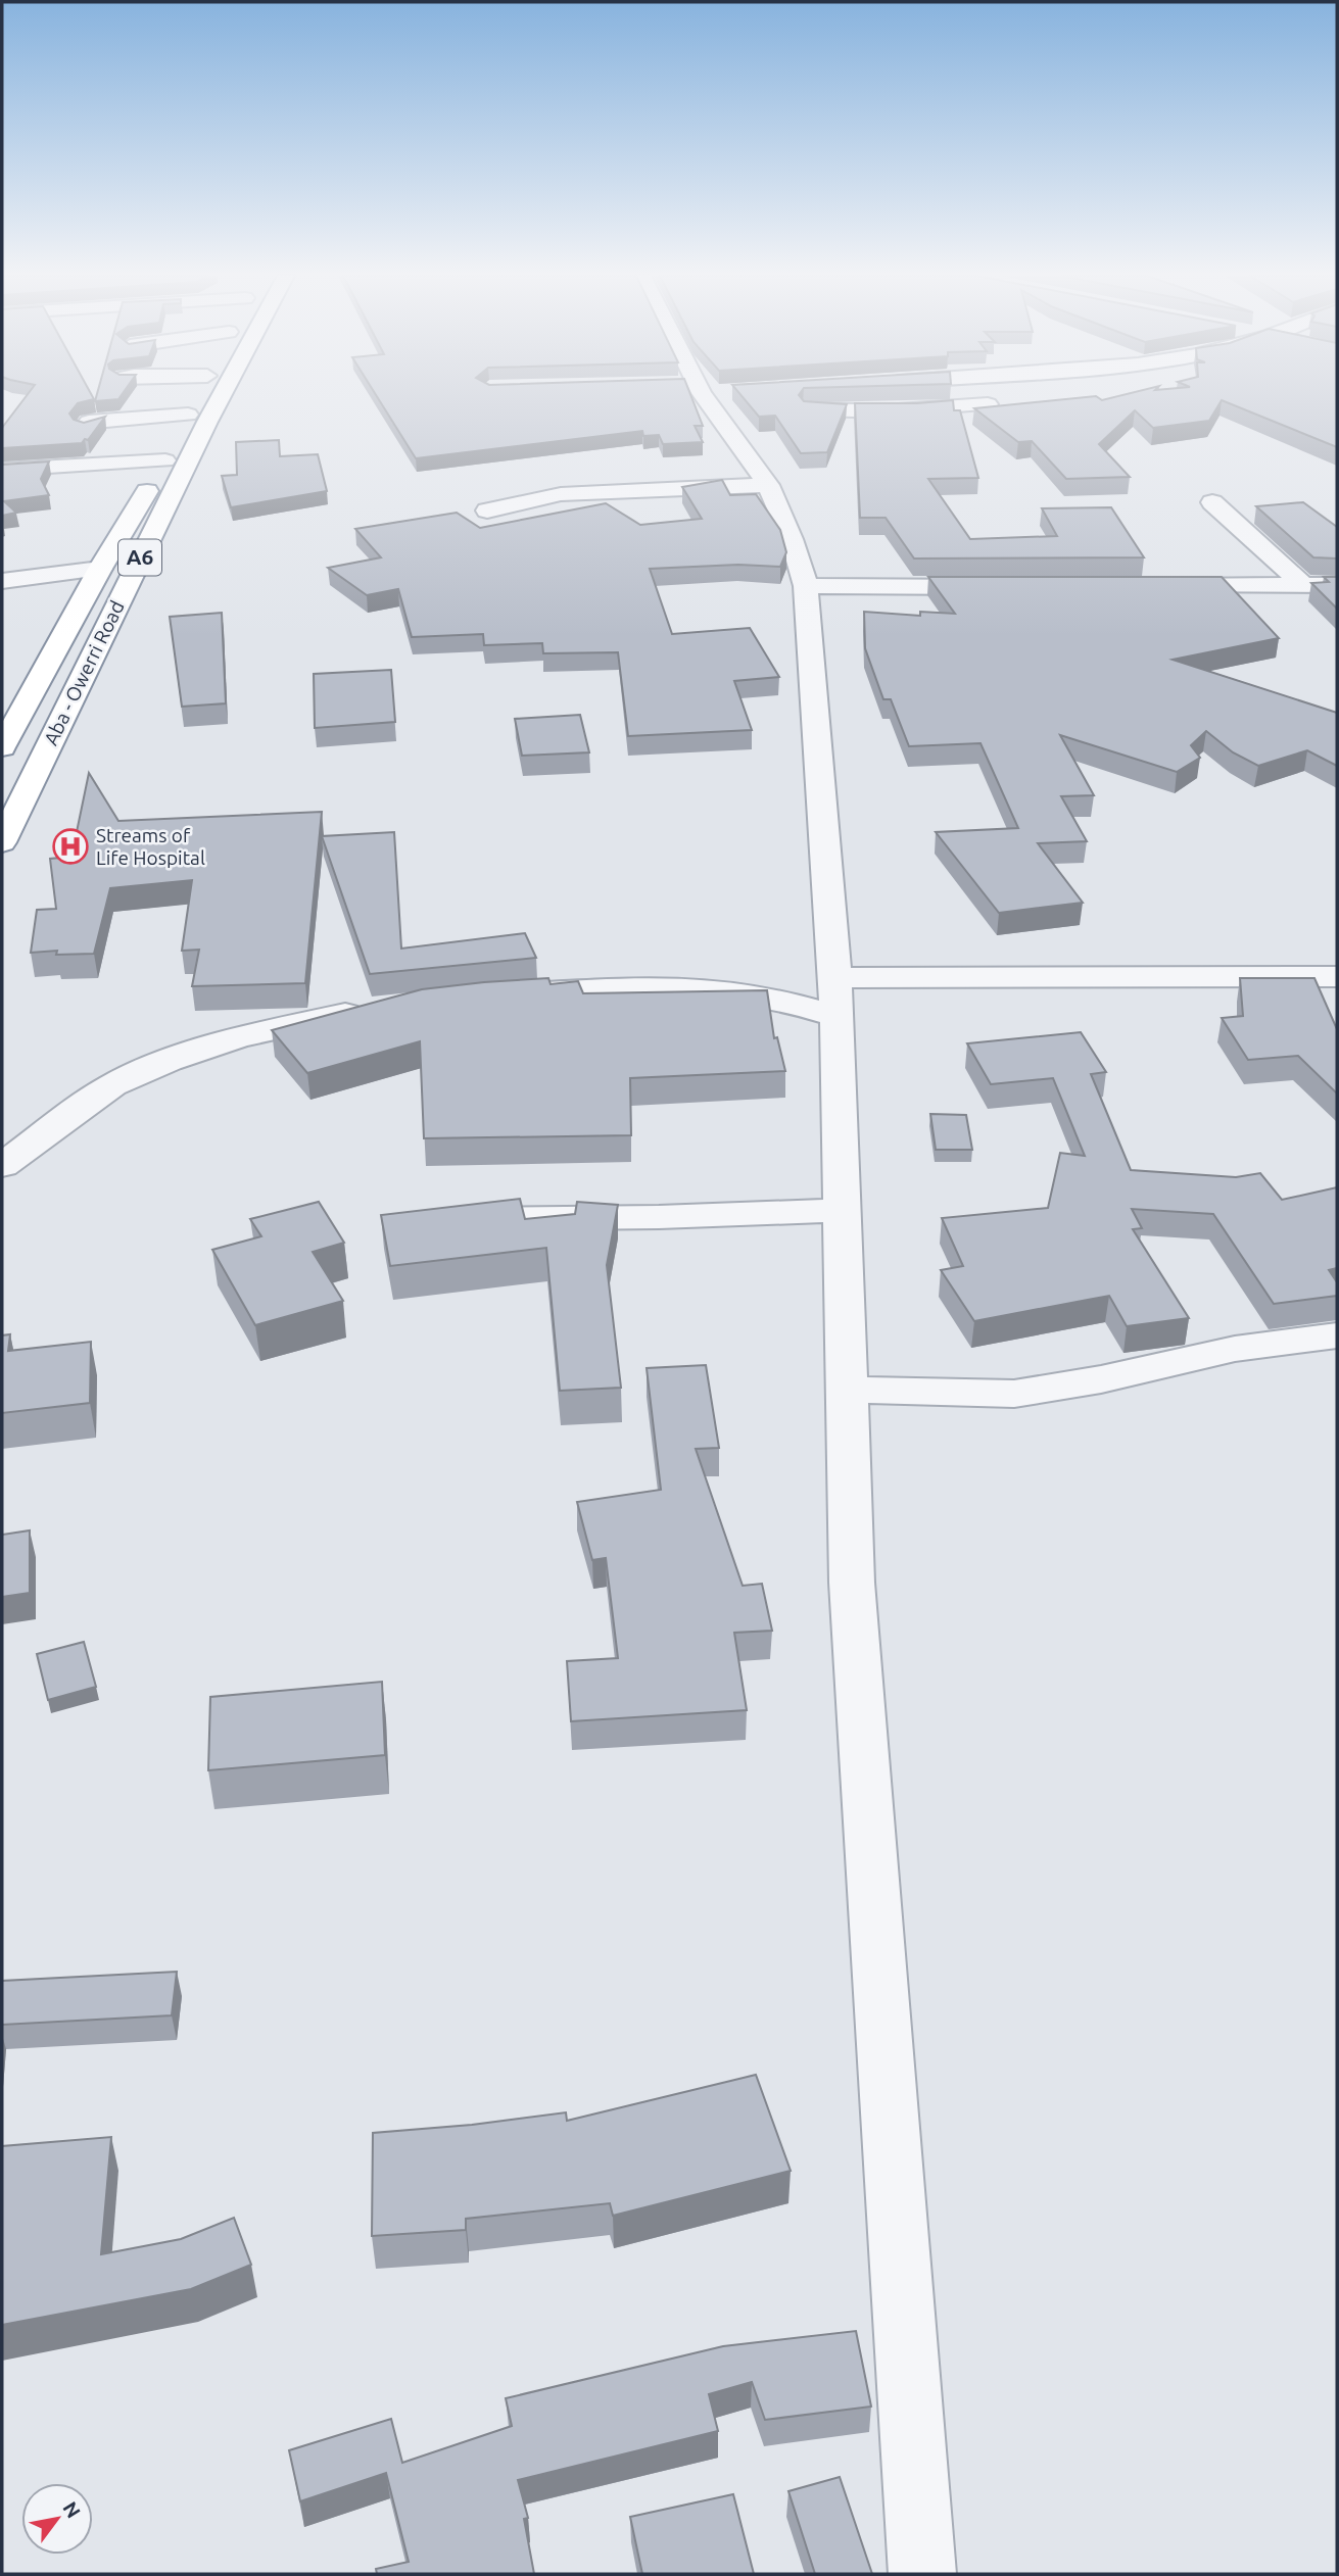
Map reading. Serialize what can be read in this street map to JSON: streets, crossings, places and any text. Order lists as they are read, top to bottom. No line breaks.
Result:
{"streets":{"highway":["A6","Aba - Owerri Road"]},"places":{"hospital":["Streams of Life Hospital"]},"north":"top right"}
